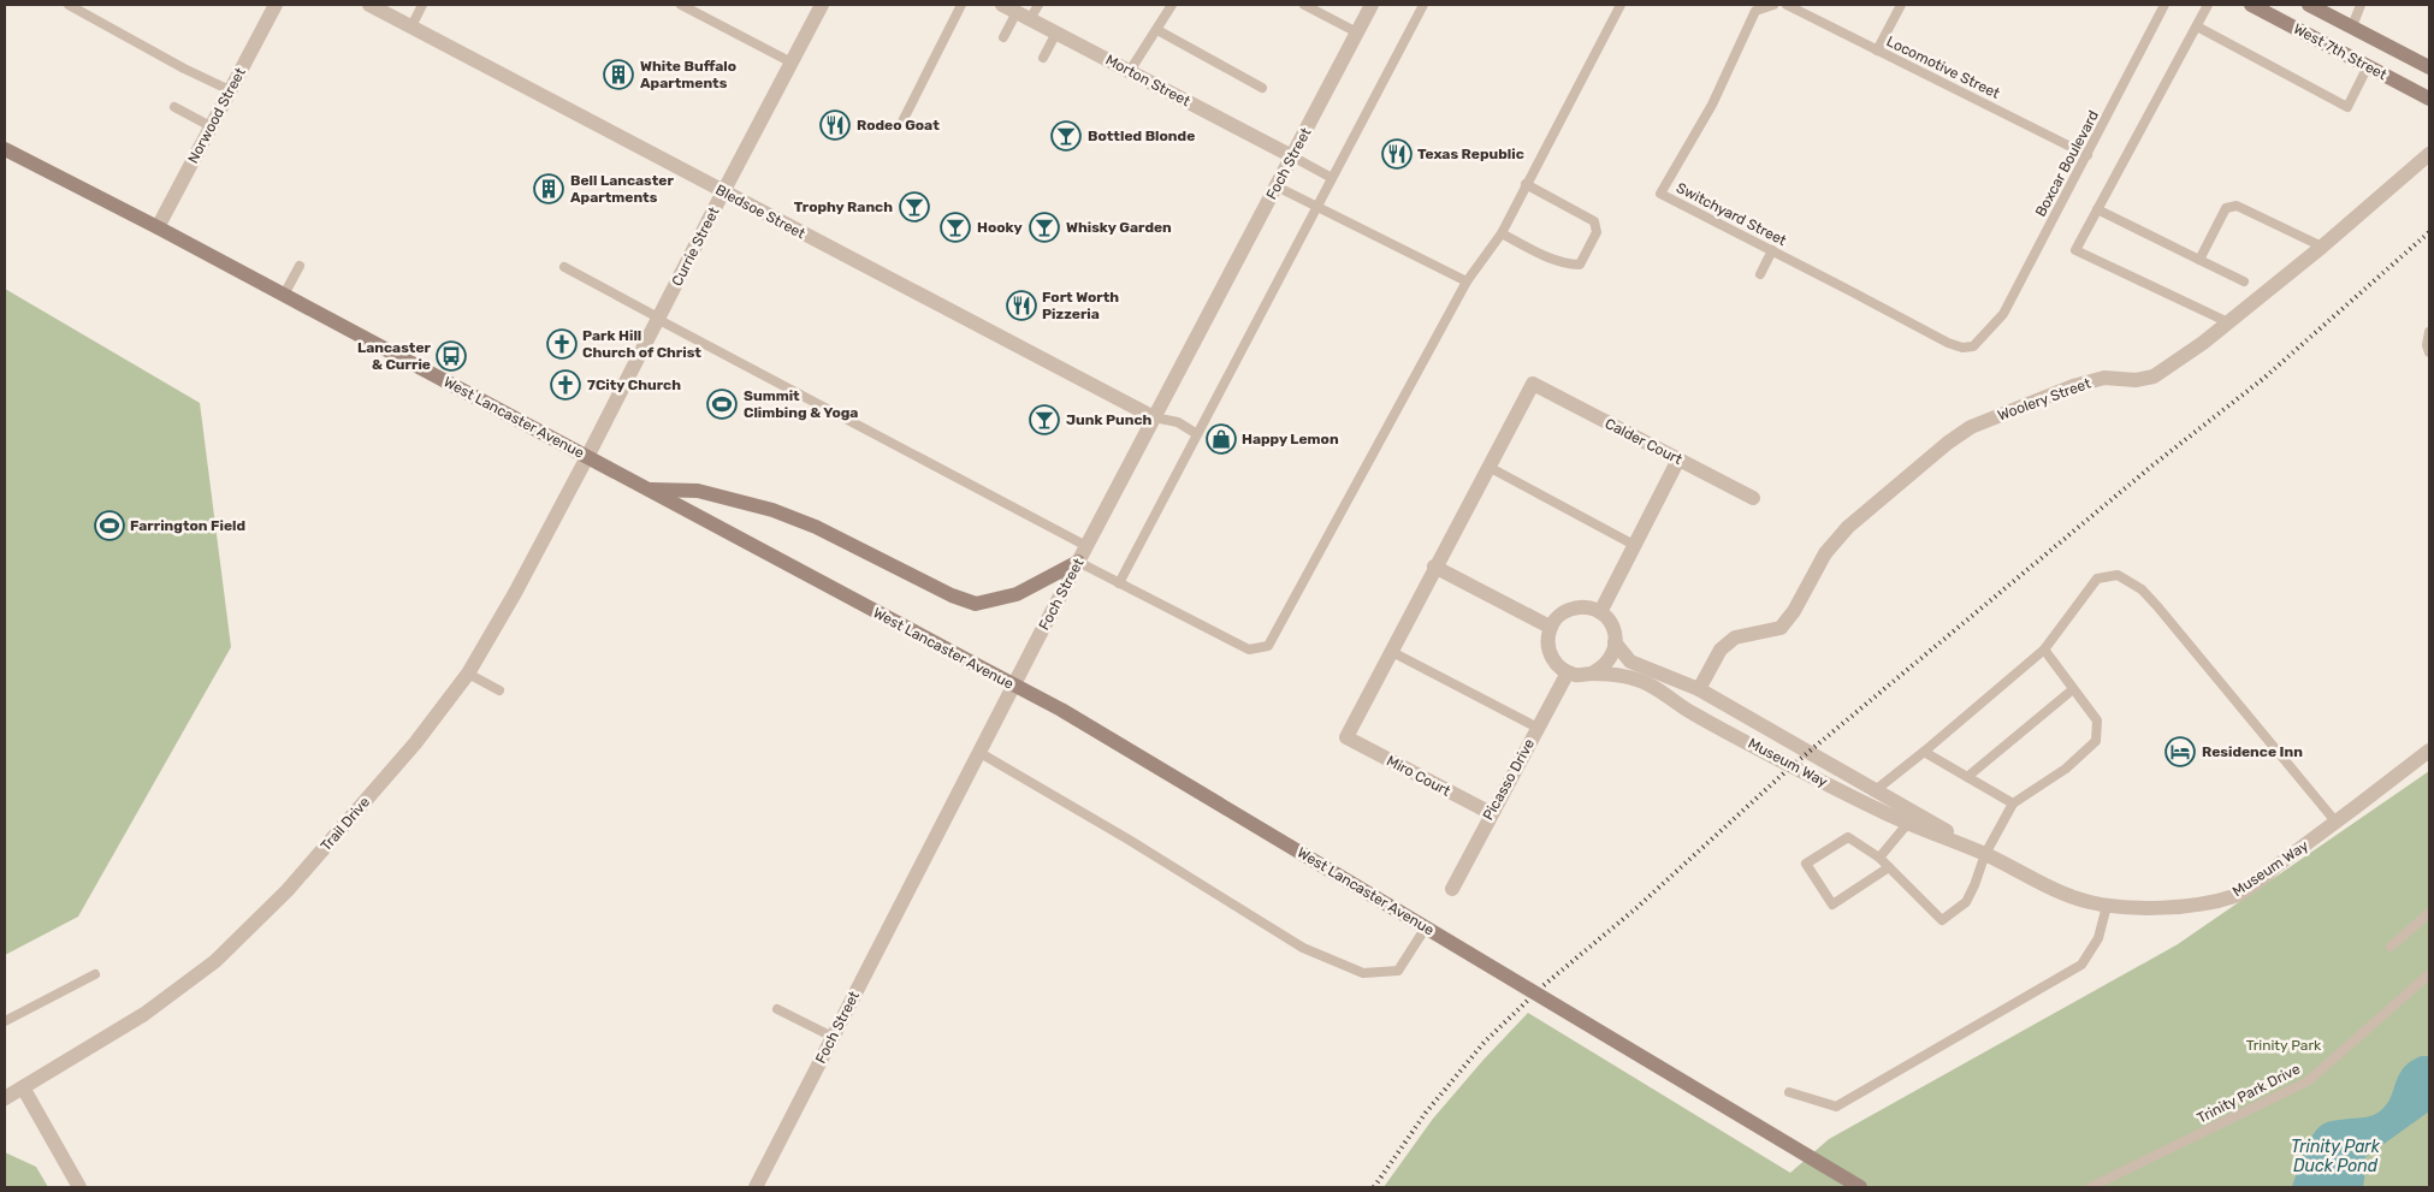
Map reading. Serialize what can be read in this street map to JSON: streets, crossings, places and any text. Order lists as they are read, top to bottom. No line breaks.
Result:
{"streets":{"main road":["West 7th Street","West Lancaster Avenue"],"street":["Morton Street","Norwood Street","Foch Street","Bledsoe Street","Currie Street","Woolery Street","Calder Court","Museum Way","Miro Court","Picasso Drive","Trail Drive"],"lane":["Locomotive Street","Boxcar Boulevard","Switchyard Street","Trinity Park Drive"]},"crossings":[["Locomotive Street","Boxcar Boulevard"],["Morton Street","Foch Street"],["Norwood Street","West Lancaster Avenue"],["Foch Street","Bledsoe Street"],["Boxcar Boulevard","Switchyard Street"],["Bledsoe Street","Currie Street"],["Currie Street","West Lancaster Avenue"],["Currie Street","Trail Drive"],["Woolery Street","Museum Way"],["West Lancaster Avenue","Trail Drive"],["Museum Way","Picasso Drive"],["Miro Court","Picasso Drive"]],"water":["Trinity Park Duck Pond"],"parks":["Trinity Park"],"places":{"building":["White Buffalo Apartments","Bell Lancaster Apartments"],"restaurant":["Rodeo Goat","Texas Republic","Fort Worth Pizzeria"],"bar":["Bottled Blonde","Trophy Ranch","Hooky","Whisky Garden","Junk Punch"],"church":["Park Hill Church of Christ","7City Church"],"bus stop":["Lancaster & Currie"],"sports":["Summit Climbing & Yoga","Farrington Field"],"shop":["Happy Lemon"],"hotel":["Residence Inn"]}}
